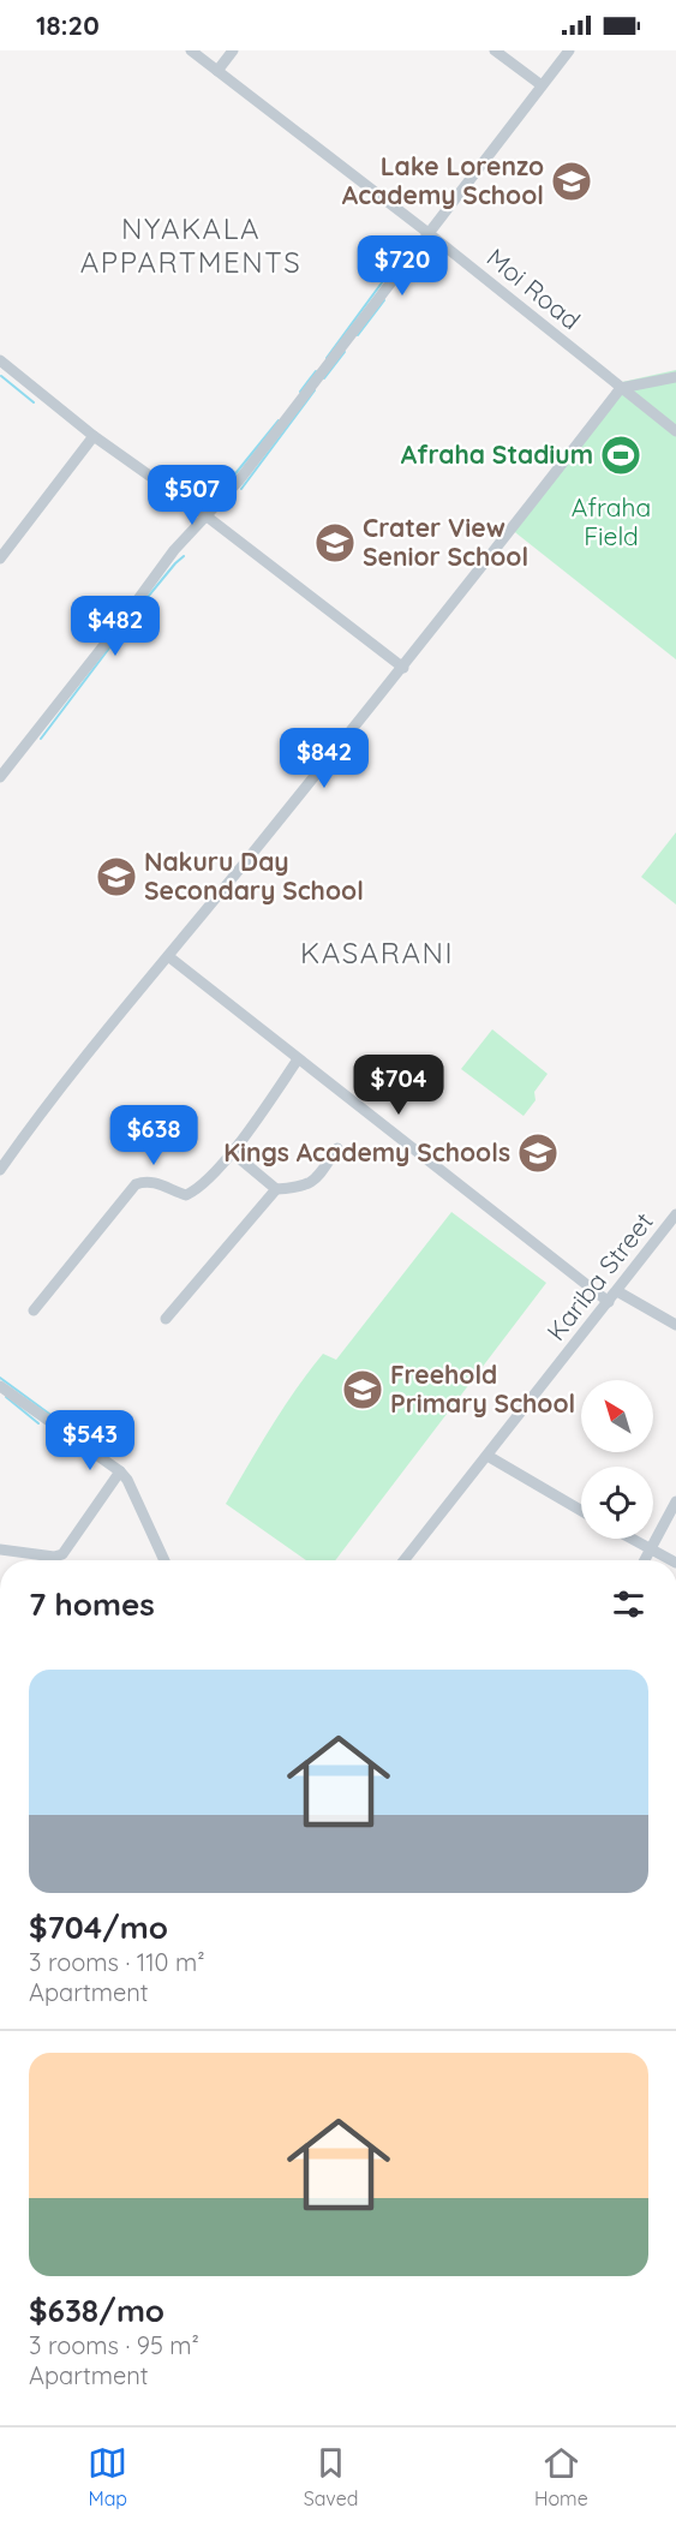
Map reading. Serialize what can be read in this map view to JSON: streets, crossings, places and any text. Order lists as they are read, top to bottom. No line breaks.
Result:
{"streets":{"street":["Moi Road","Kariba Street"]},"districts":["NYAKALA APPARTMENTS","KASARANI"],"parks":["Afraha Field"],"places":{"school or university":["Lake Lorenzo Academy School","Crater View Senior School","Nakuru Day Secondary School","Kings Academy Schools","Freehold Primary School"],"sports":["Afraha Stadium"]},"north":"top left","page":{"status":"18:20","price":["$720","$507","$482","$842","$704","$638","$543"],"heading":"7 homes","list":[{"name":"$704/mo","note":"3 rooms · 110 m² · Apartment"},{"name":"$638/mo","note":"3 rooms · 95 m² · Apartment"}],"tabs":["Map","Saved","Home"]}}
